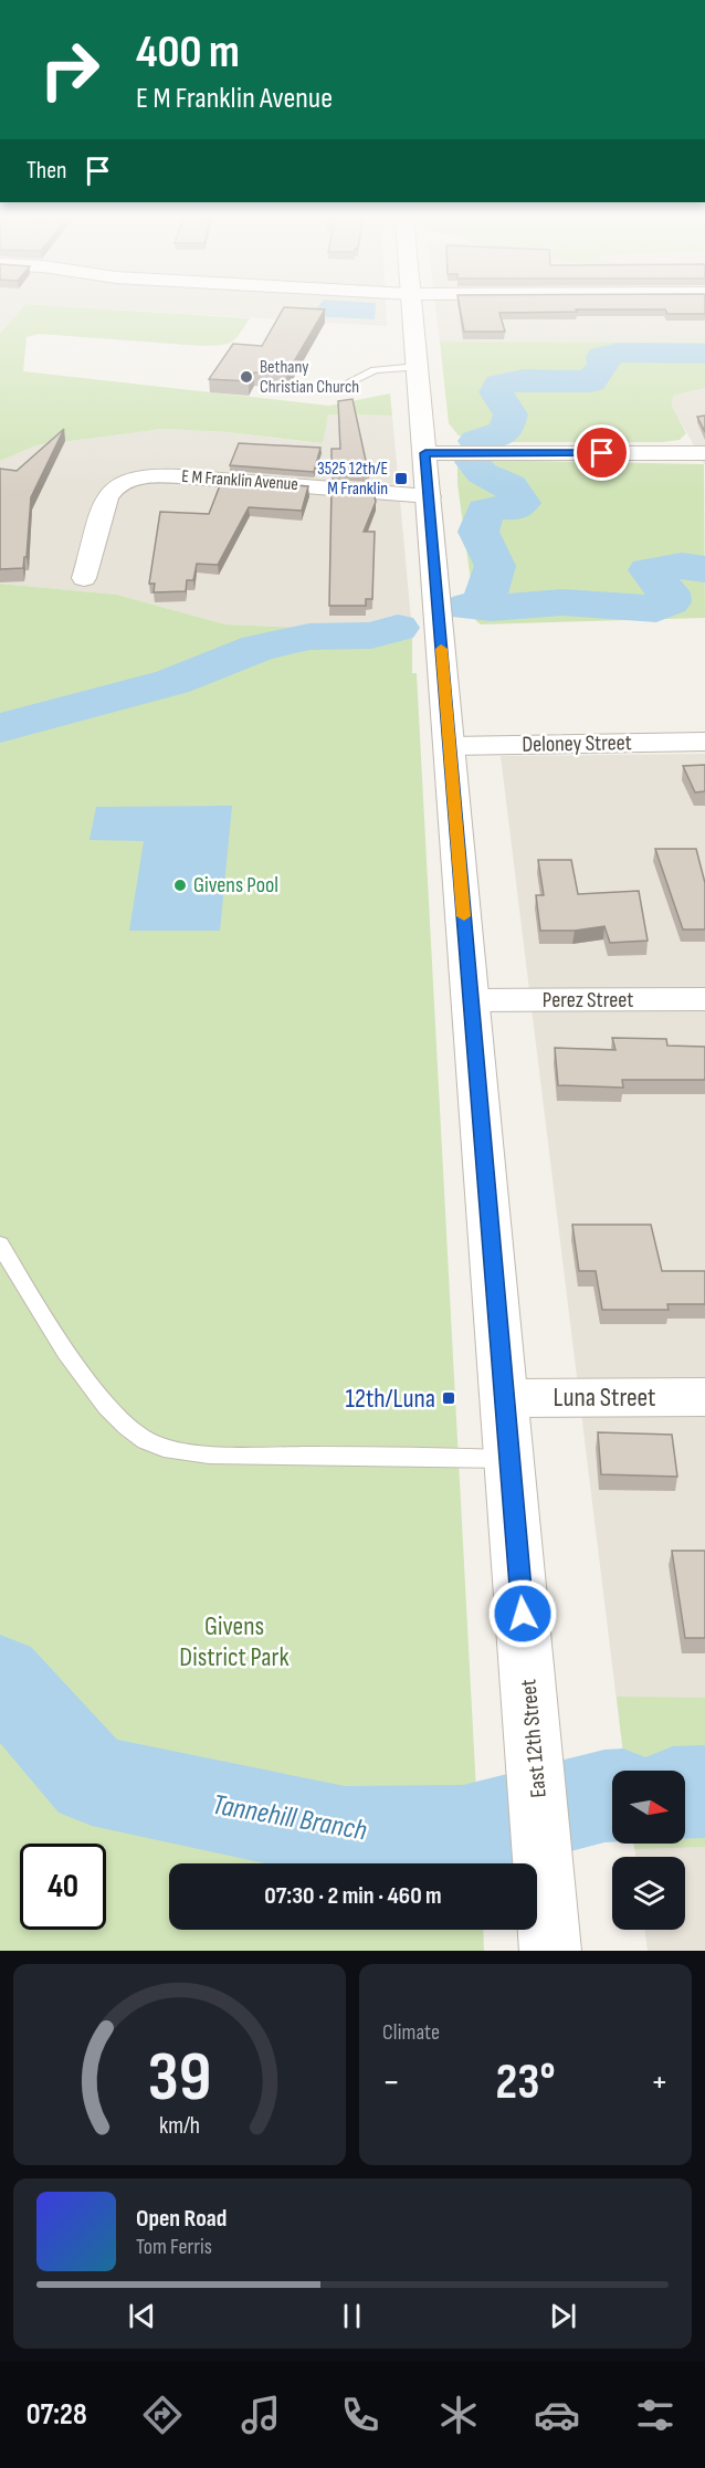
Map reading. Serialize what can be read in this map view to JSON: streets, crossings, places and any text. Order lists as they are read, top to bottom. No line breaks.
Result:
{"streets":{"street":["E M Franklin Avenue","Deloney Street","Perez Street","Luna Street","East 12th Street"]},"crossings":[["E M Franklin Avenue","East 12th Street"],["Deloney Street","East 12th Street"],["Perez Street","East 12th Street"],["Luna Street","East 12th Street"]],"water":["Tannehill Branch"],"parks":["Givens District Park"],"places":{"other":["Bethany Christian Church","Givens Pool"],"transit":["3525 12th/E M Franklin","12th/Luna"]},"north":"right","page":{"turn":["400 m","E M Franklin Avenue"],"then":"Then","limit":"40","trip":"07:30 · 2 min · 460 m","tile":"Climate","heat":["−","23°","+"],"song":["Open Road","Tom Ferris"],"tabs":"07:28","gauge":["39","km/h"]}}
